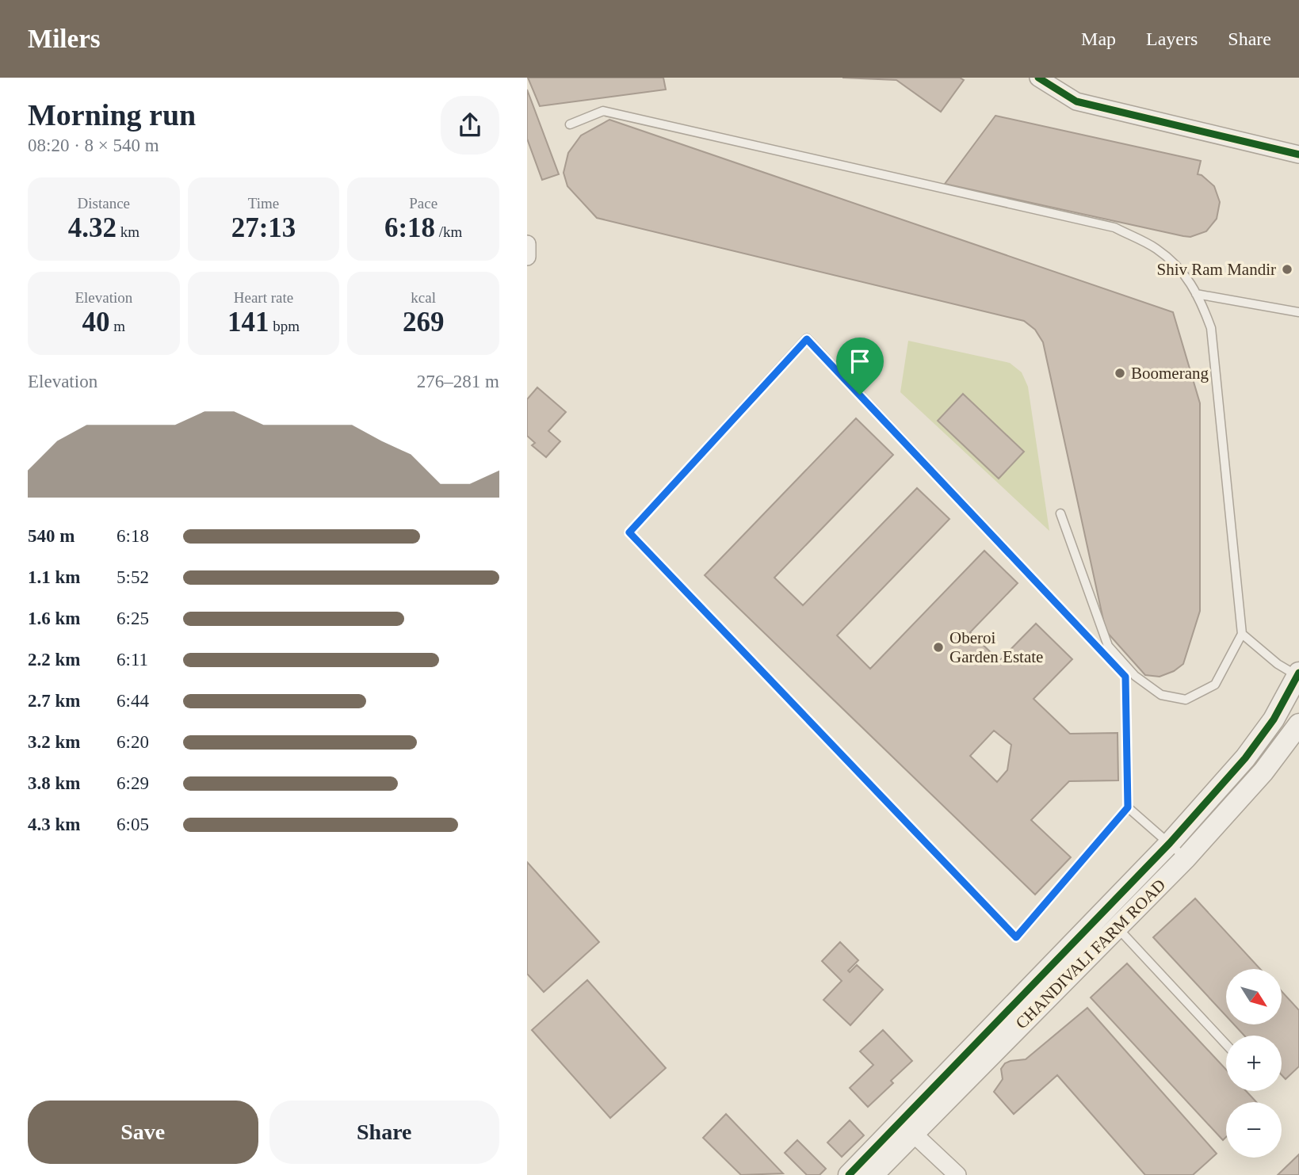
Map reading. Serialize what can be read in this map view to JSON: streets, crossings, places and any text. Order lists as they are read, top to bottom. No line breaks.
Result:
{"streets":{"street":["CHANDIVALI FARM ROAD"]},"places":["Shiv Ram Mandir","Boomerang","Oberoi Garden Estate"],"north":"bottom right","page":{"header":"Milers","nav":["Map","Layers","Share"],"heading":["Morning run","08:20 · 8 × 540 m"],"stats":[["Distance","4.32 km"],["Time","27:13"],["Pace","6:18 /km"],["Elevation","40 m"],["Heart rate","141 bpm"],["kcal","269"]],"chart":["Elevation","276–281 m"],"list":[{"name":"540 m","note":"6:18"},{"name":"1.1 km","note":"5:52"},{"name":"1.6 km","note":"6:25"},{"name":"2.2 km","note":"6:11"},{"name":"2.7 km","note":"6:44"},{"name":"3.2 km","note":"6:20"},{"name":"3.8 km","note":"6:29"},{"name":"4.3 km","note":"6:05"}],"map_buttons":["+","−"],"buttons":["Save","Share"]}}
